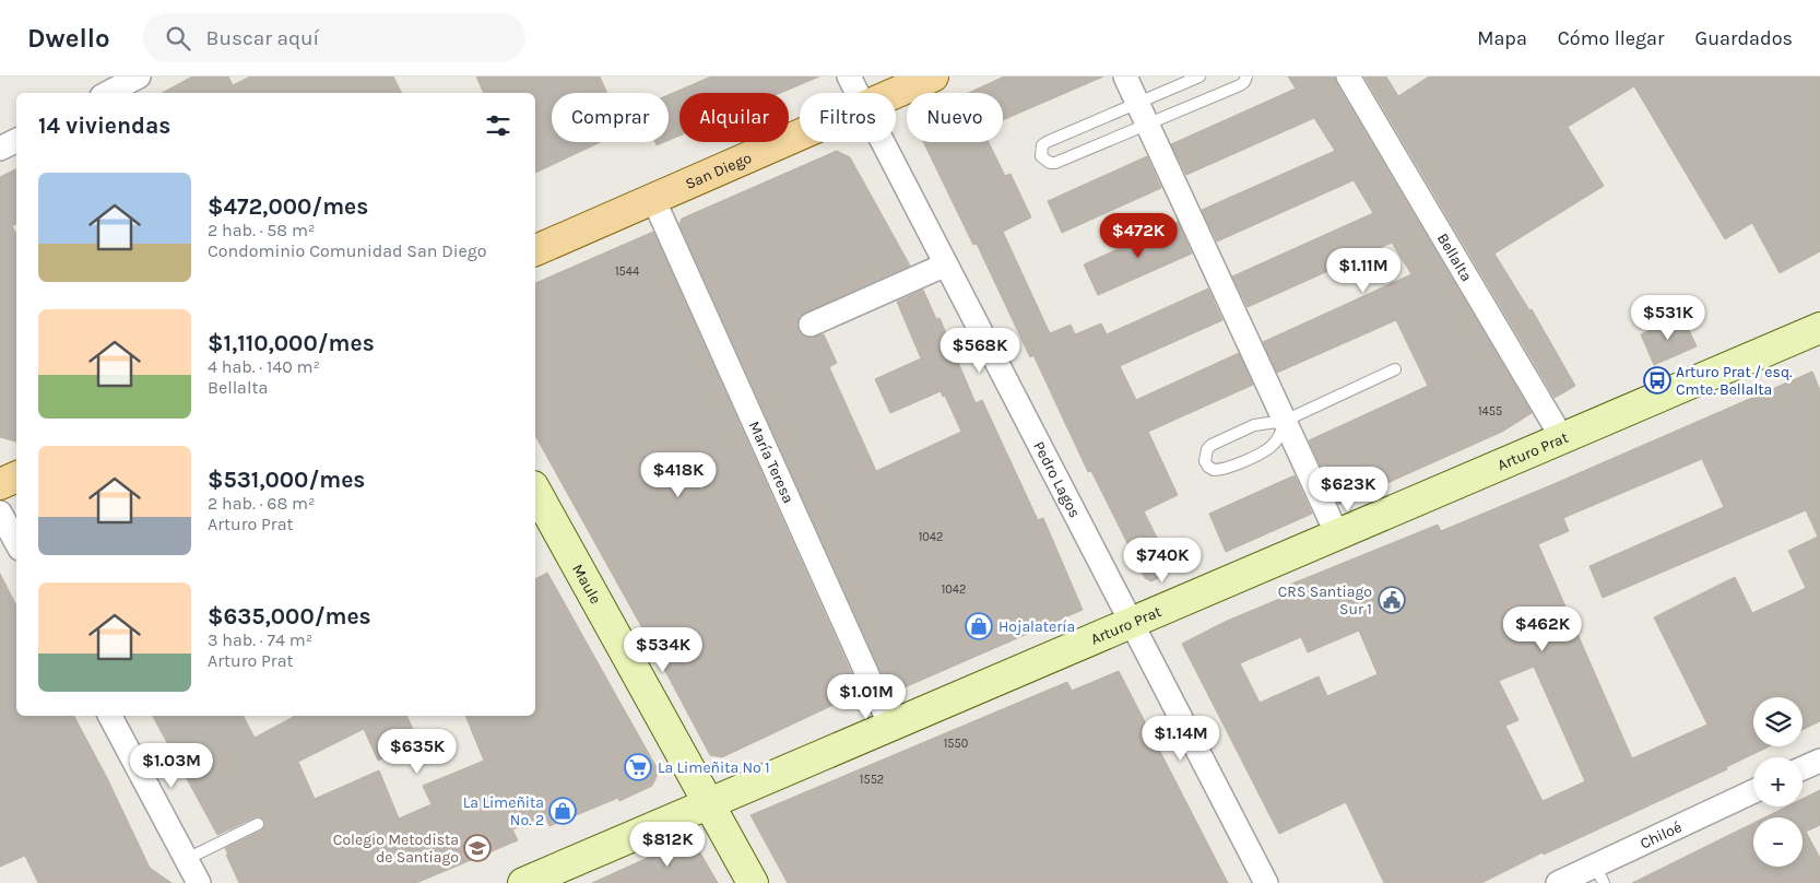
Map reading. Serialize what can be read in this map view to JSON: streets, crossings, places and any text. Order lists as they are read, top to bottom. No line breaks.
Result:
{"streets":{"main road":["San Diego"],"street":["Bellalta","Arturo Prat","María Teresa","Pedro Lagos","Maule","Chiloé"]},"crossings":[["San Diego","María Teresa"],["Bellalta","Arturo Prat"],["Arturo Prat","María Teresa"],["Arturo Prat","Pedro Lagos"],["Arturo Prat","Maule"]],"places":{"bus stop":["Arturo Prat / esq. Cmte. Bellalta"],"public building":["CRS Santiago Sur 1"],"shop":["Hojalatería","La Limeñita No. 2"],"supermarket":["La Limeñita No 1"],"school or university":["Colegio Metodista de Santiago"]},"house_numbers":["1544","1455","1042","1042","1550","1552"],"page":{"header":"Dwello","search":"Buscar aquí","nav":["Mapa","Cómo llegar","Guardados"],"chip":["Comprar","Alquilar","Filtros","Nuevo"],"heading":"14 viviendas","list":[{"name":"$472,000/mes","note":"2 hab. · 58 m² · Condominio Comunidad San Diego"},{"name":"$1,110,000/mes","note":"4 hab. · 140 m² · Bellalta"},{"name":"$531,000/mes","note":"2 hab. · 68 m² · Arturo Prat"},{"name":"$635,000/mes","note":"3 hab. · 74 m² · Arturo Prat"}],"price":["$472K","$1.11M","$531K","$568K","$418K","$623K","$740K","$462K","$534K","$1.01M","$1.14M","$635K","$1.03M","$812K"],"map_buttons":["+","−"]}}
